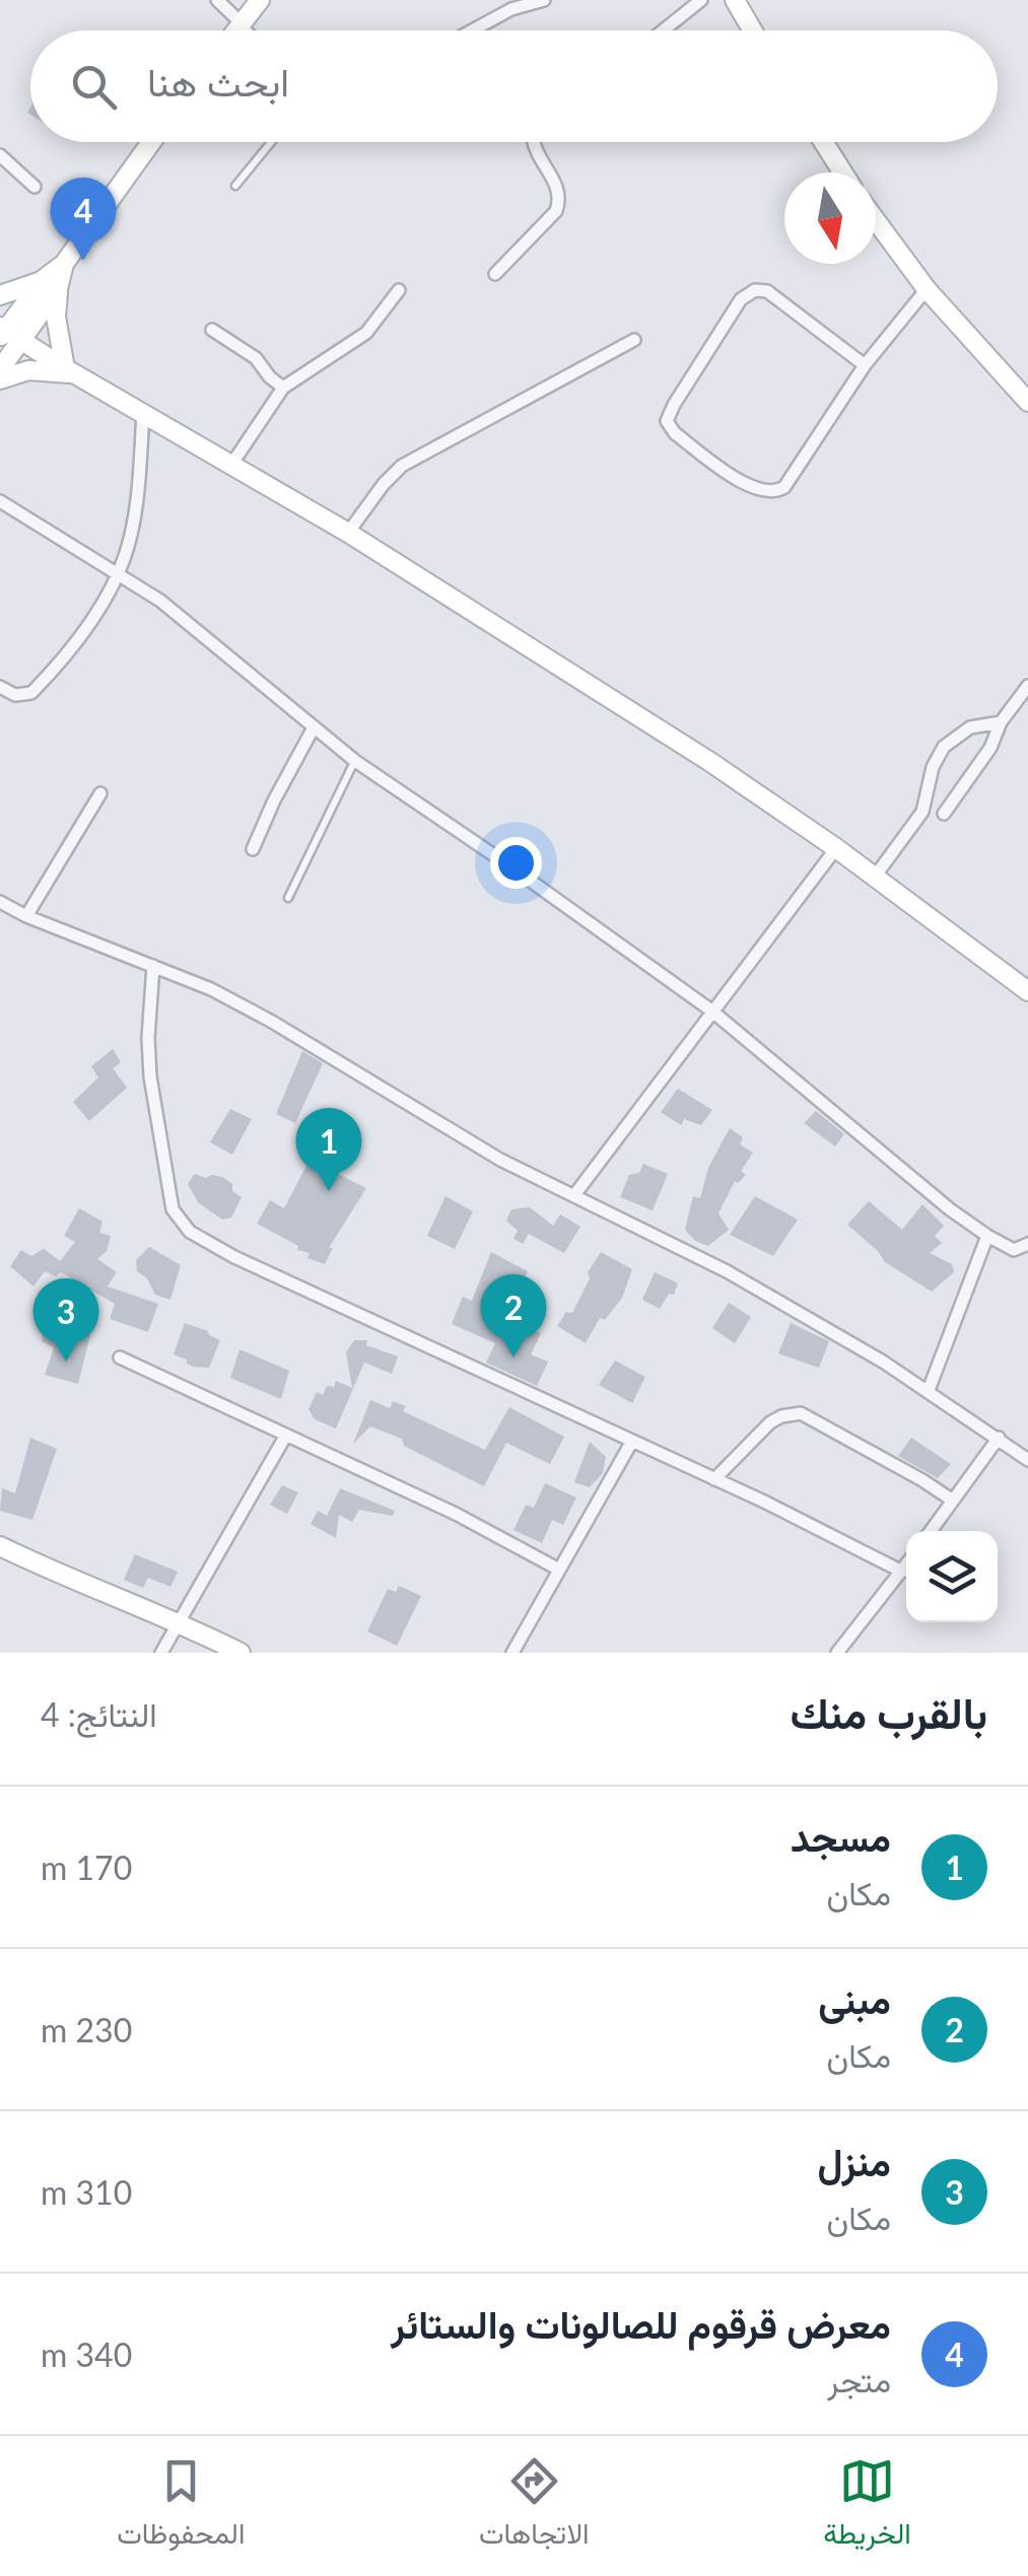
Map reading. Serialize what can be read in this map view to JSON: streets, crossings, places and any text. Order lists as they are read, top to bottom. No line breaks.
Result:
{"north":"bottom","page":{"search":"ابحث هنا","pins":["4","1","2","3"],"heading":["بالقرب منك","النتائج: 4"],"list":[{"mark":"1","name":"مسجد","note":"مكان","value":"170 m"},{"mark":"2","name":"مبنى","note":"مكان","value":"230 m"},{"mark":"3","name":"منزل","note":"مكان","value":"310 m"},{"mark":"4","name":"معرض قرقوم للصالونات والستائر","note":"متجر","value":"340 m"}],"nav":["الخريطة","الاتجاهات","المحفوظات"]}}
